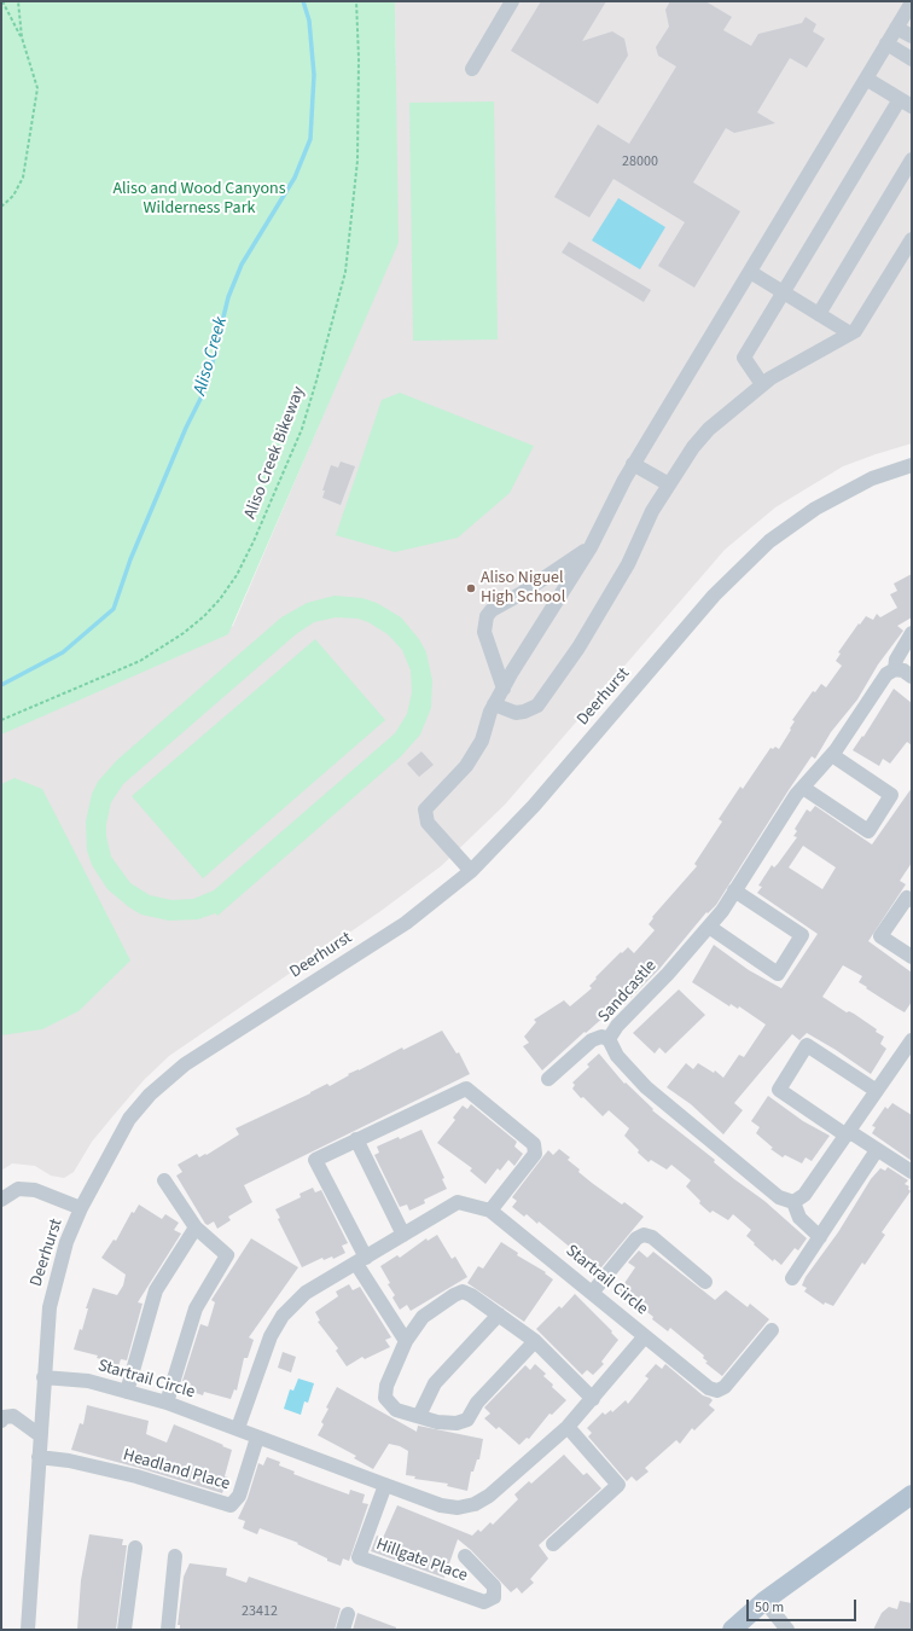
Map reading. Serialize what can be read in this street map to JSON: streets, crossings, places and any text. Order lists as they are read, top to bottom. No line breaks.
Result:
{"streets":{"street":["Deerhurst","Sandcastle","Startrail Circle","Headland Place","Hillgate Place"],"path":["Aliso Creek Bikeway"]},"crossings":[["Deerhurst","Startrail Circle"],["Deerhurst","Headland Place"],["Startrail Circle","Headland Place"],["Startrail Circle","Hillgate Place"]],"water":["Aliso Creek"],"parks":["Aliso and Wood Canyons Wilderness Park"],"places":["Aliso Niguel High School"],"house_numbers":["28000","23412"],"scale_bar":"50 m"}
